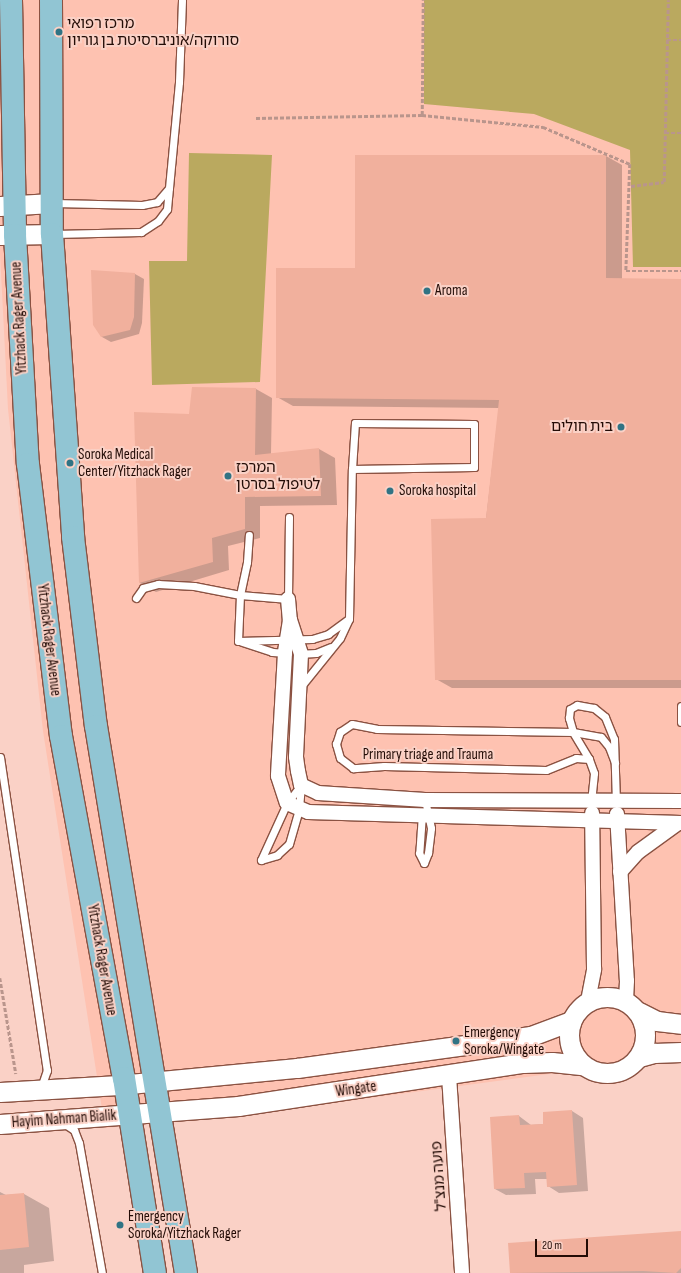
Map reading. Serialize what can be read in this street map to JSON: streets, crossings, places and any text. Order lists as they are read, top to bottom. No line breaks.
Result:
{"streets":{"main road":["Yitzhack Rager Avenue"],"street":["Wingate","Hayim Nahman Bialik","פועה מנצ\"ל"],"lane":["Primary triage and Trauma"]},"crossings":[["Yitzhack Rager Avenue","Wingate"],["Yitzhack Rager Avenue","Hayim Nahman Bialik"],["Wingate","Hayim Nahman Bialik"],["Wingate","פועה מנצ\"ל"]],"places":["מרכז רפואי סורוקה/אוניברסיטת בן גוריון","Aroma","בית חולים","Soroka Medical Center/Yitzhack Rager","המרכז לטיפול בסרטן","Soroka hospital","Emergency Soroka/Wingate","Emergency Soroka/Yitzhack Rager"],"scale_bar":"20 m"}
